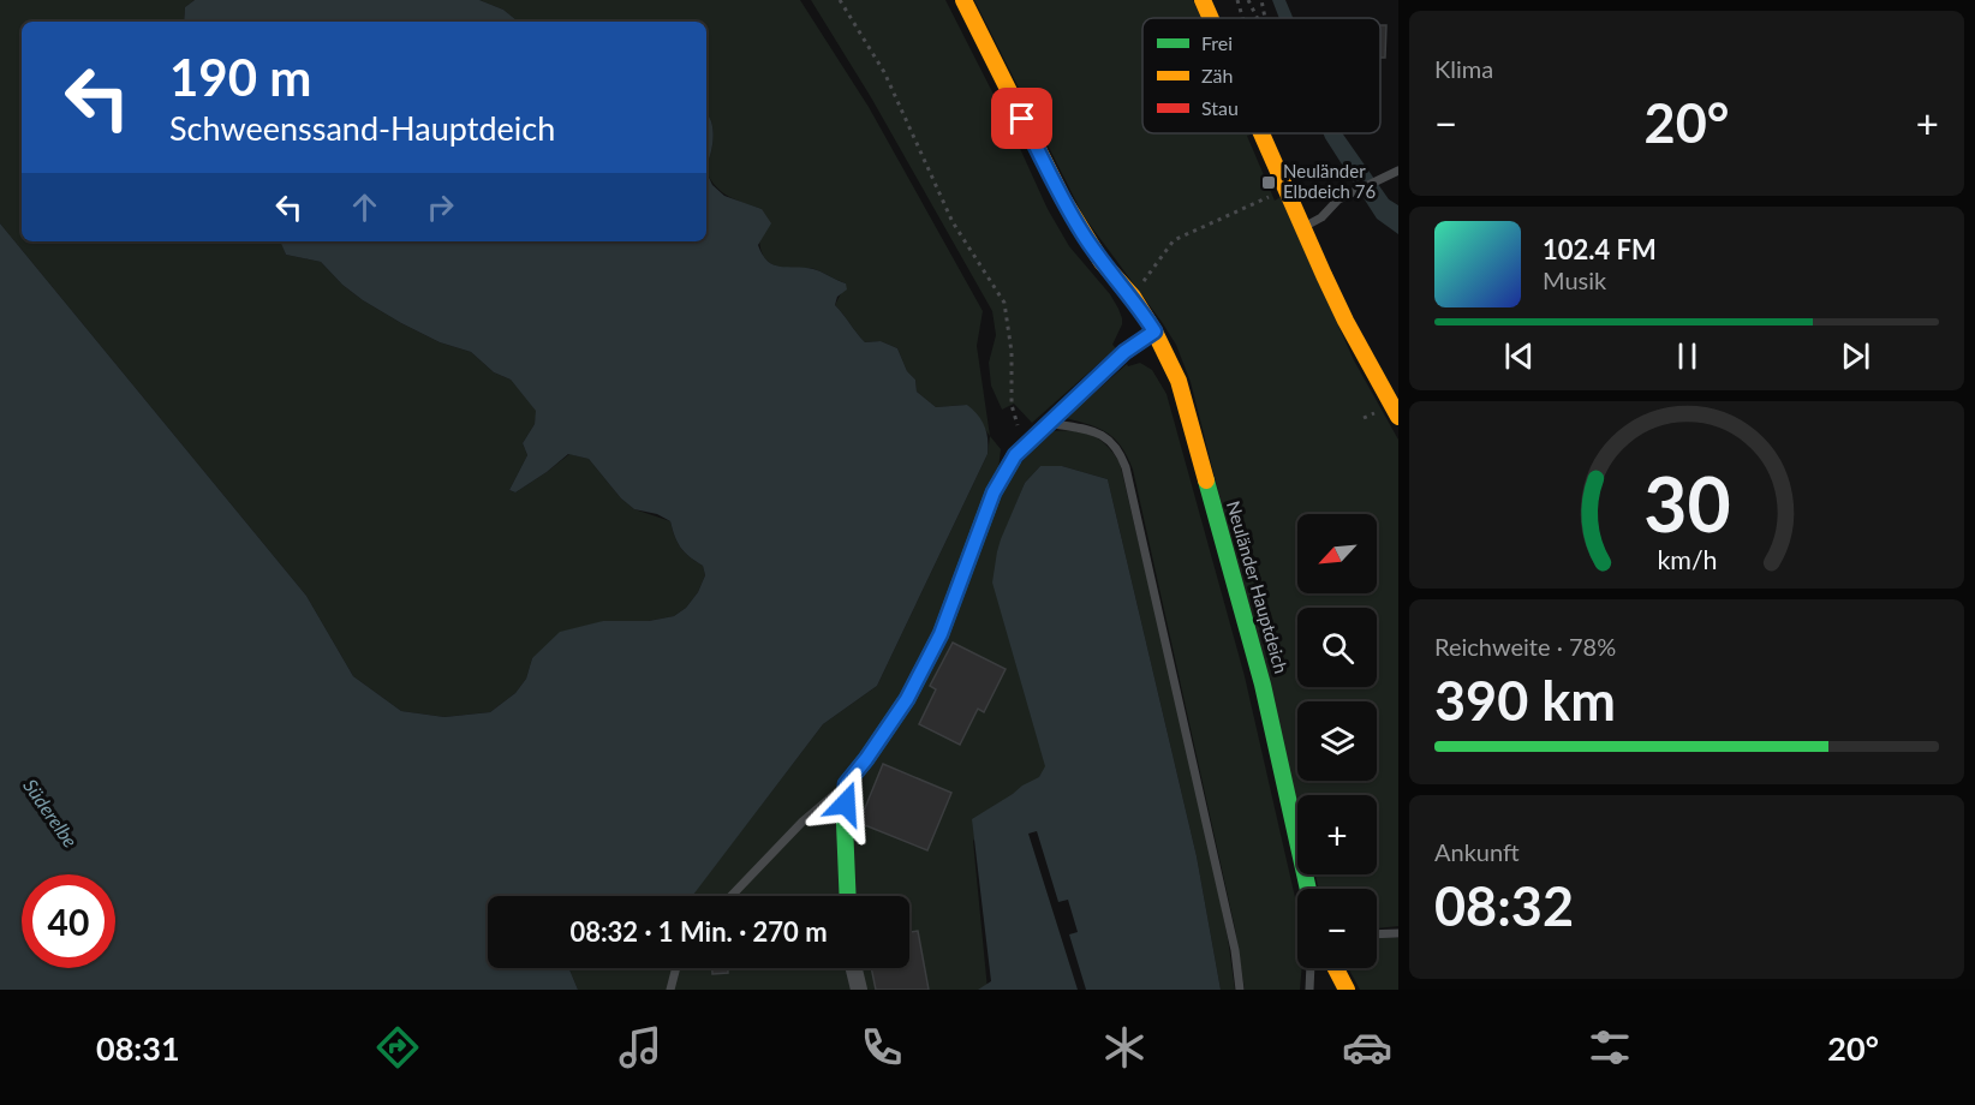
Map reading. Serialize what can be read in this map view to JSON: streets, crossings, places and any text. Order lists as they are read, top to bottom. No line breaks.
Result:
{"streets":{"street":["Neuländer Hauptdeich"]},"water":["Süderelbe"],"places":{"transit":["Neuländer Elbdeich 76"]},"legend":["Frei","Zäh","Stau"],"north":"bottom left","page":{"tile":["Klima",["Reichweite · 78%","390 km"],["Ankunft","08:32"]],"turn":["190 m","Schweenssand-Hauptdeich"],"heat":["−","20°","+"],"song":["102.4 FM","Musik"],"map_buttons":["+","−"],"limit":"40","trip":"08:32 · 1 Min. · 270 m","tabs":["08:31","20°"],"gauge":["30","km/h"]}}
